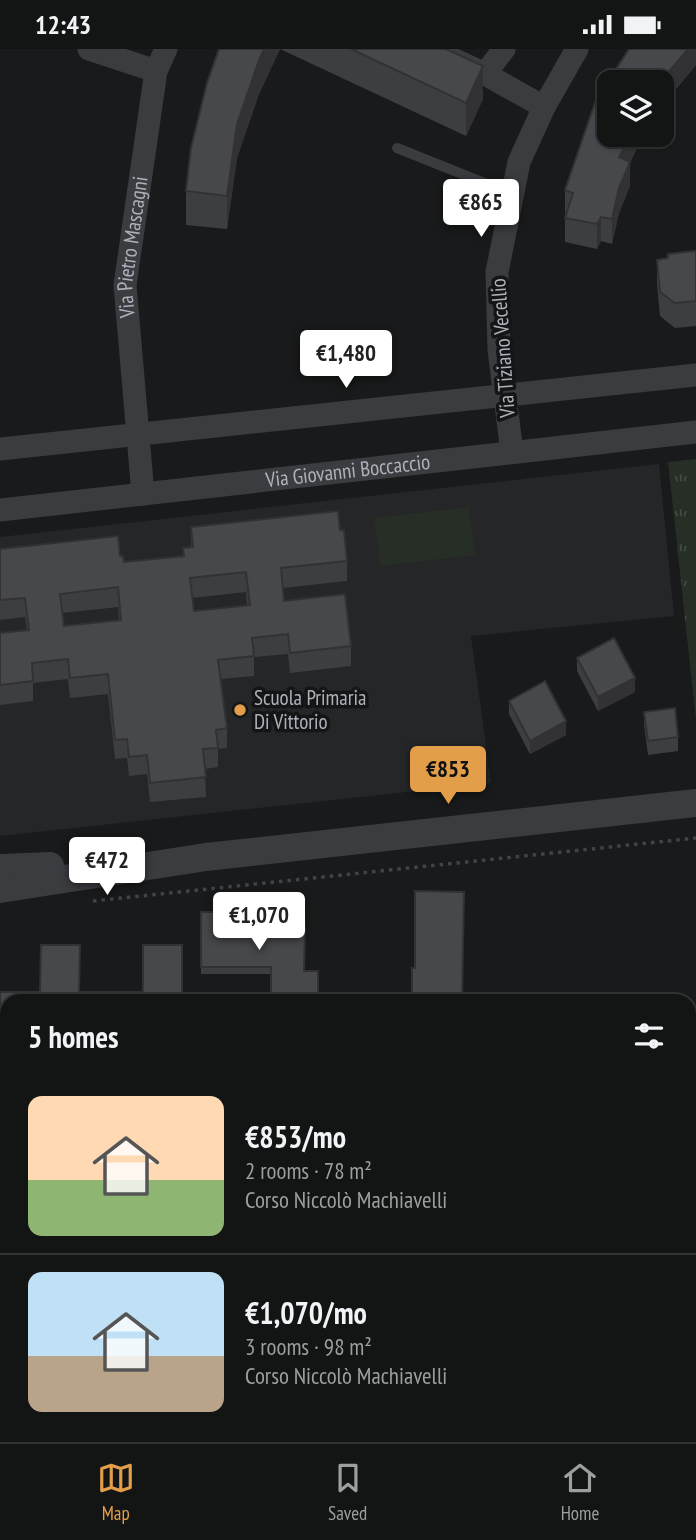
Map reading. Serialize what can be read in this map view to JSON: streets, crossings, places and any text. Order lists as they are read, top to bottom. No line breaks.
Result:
{"streets":{"street":["Via Pietro Mascagni","Via Tiziano Vecellio","Via Giovanni Boccaccio"]},"crossings":[["Via Pietro Mascagni","Via Giovanni Boccaccio"],["Via Tiziano Vecellio","Via Giovanni Boccaccio"]],"places":["Scuola Primaria Di Vittorio"],"page":{"status":"12:43","price":["€865","€1,480","€853","€472","€1,070"],"heading":"5 homes","list":[{"name":"€853/mo","note":"2 rooms · 78 m² · Corso Niccolò Machiavelli"},{"name":"€1,070/mo","note":"3 rooms · 98 m² · Corso Niccolò Machiavelli"}],"tabs":["Map","Saved","Home"]}}
